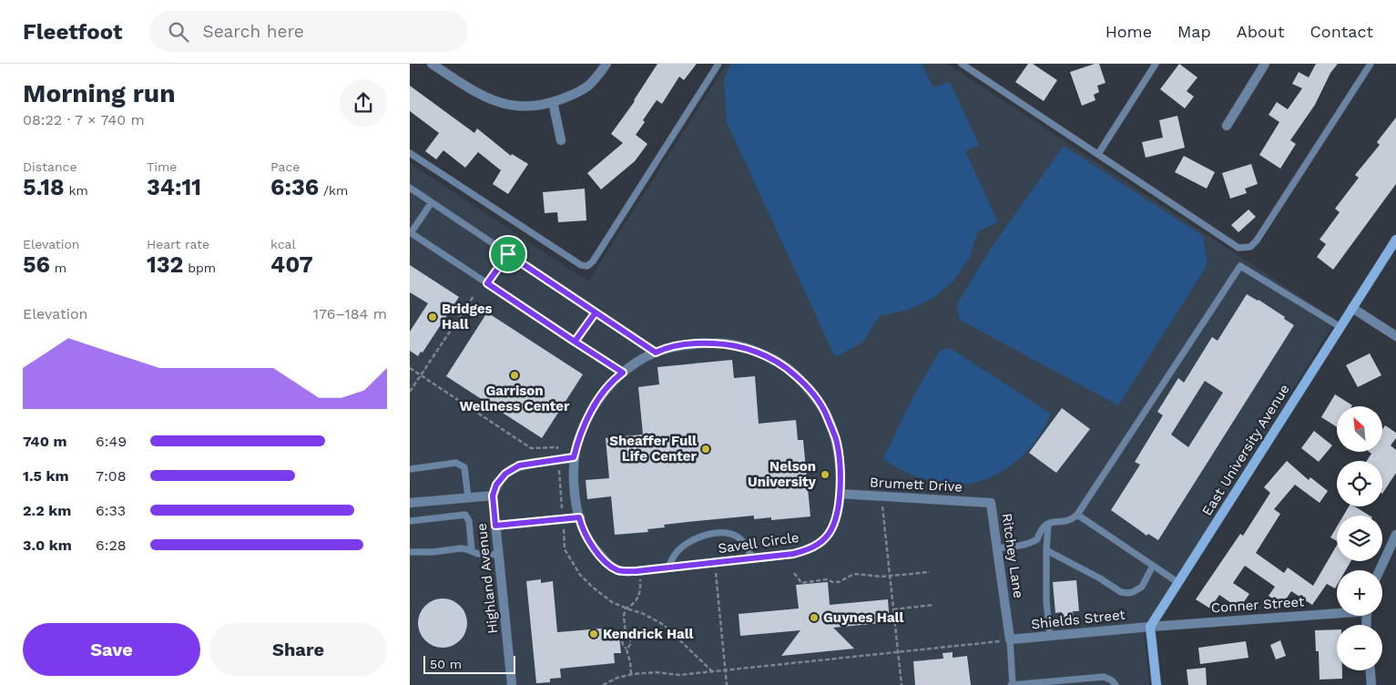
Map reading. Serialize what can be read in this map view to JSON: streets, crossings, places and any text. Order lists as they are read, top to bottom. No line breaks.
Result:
{"streets":{"street":["East University Avenue","Brumett Drive","Savell Circle","Ritchey Lane","Highland Avenue","Conner Street","Shields Street"]},"crossings":[["East University Avenue","Conner Street"],["East University Avenue","Shields Street"],["Brumett Drive","Savell Circle"],["Brumett Drive","Ritchey Lane"],["Ritchey Lane","Shields Street"],["Conner Street","Shields Street"]],"places":["Bridges Hall","Garrison Wellness Center","Sheaffer Full Life Center","Nelson University","Guynes Hall","Kendrick Hall"],"scale_bar":"50 m","north":"top left","page":{"header":"Fleetfoot","search":"Search here","nav":["Home","Map","About","Contact"],"heading":["Morning run","08:22 · 7 × 740 m"],"stats":[["Distance","5.18 km"],["Time","34:11"],["Pace","6:36 /km"],["Elevation","56 m"],["Heart rate","132 bpm"],["kcal","407"]],"chart":["Elevation","176–184 m"],"map_buttons":["+","−"],"list":[{"name":"740 m","note":"6:49"},{"name":"1.5 km","note":"7:08"},{"name":"2.2 km","note":"6:33"},{"name":"3.0 km","note":"6:28"}],"buttons":["Save","Share"],"scale":"50 m"}}
